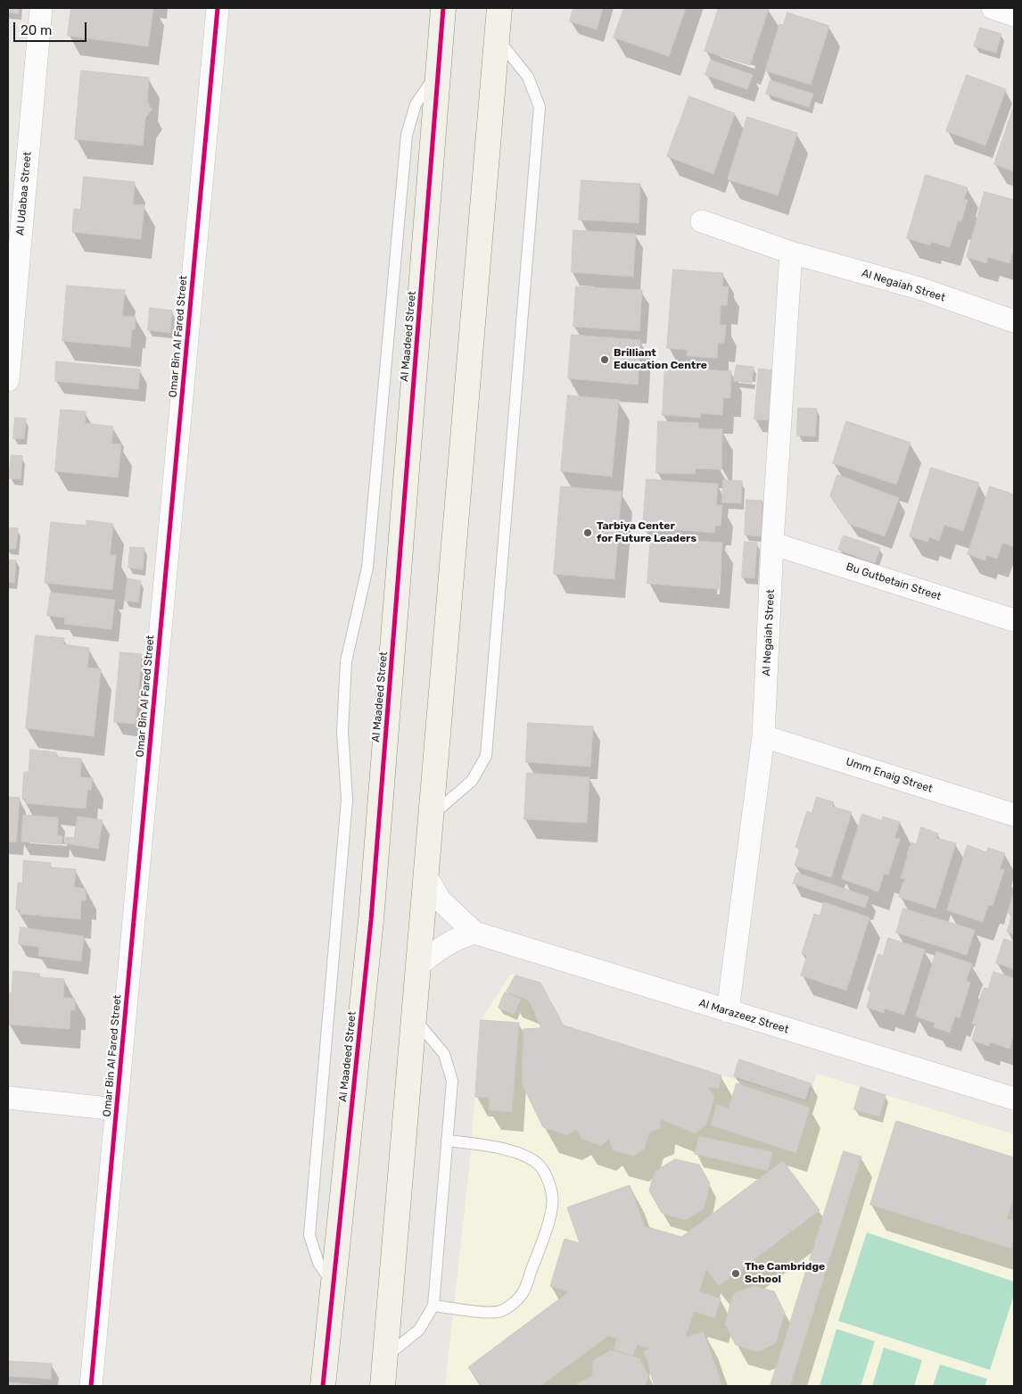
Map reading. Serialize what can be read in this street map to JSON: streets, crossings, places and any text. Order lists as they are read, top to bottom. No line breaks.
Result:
{"streets":{"street":["Al Udabaa Street","Al Negaiah Street","Omar Bin Al Fared Street","Al Maadeed Street","Bu Gutbetain Street","Umm Enaig Street","Al Marazeez Street"]},"crossings":[["Al Negaiah Street","Bu Gutbetain Street"],["Al Negaiah Street","Umm Enaig Street"],["Al Negaiah Street","Al Marazeez Street"]],"places":["Brilliant Education Centre","Tarbiya Center for Future Leaders","The Cambridge School"],"scale_bar":"20 m"}
